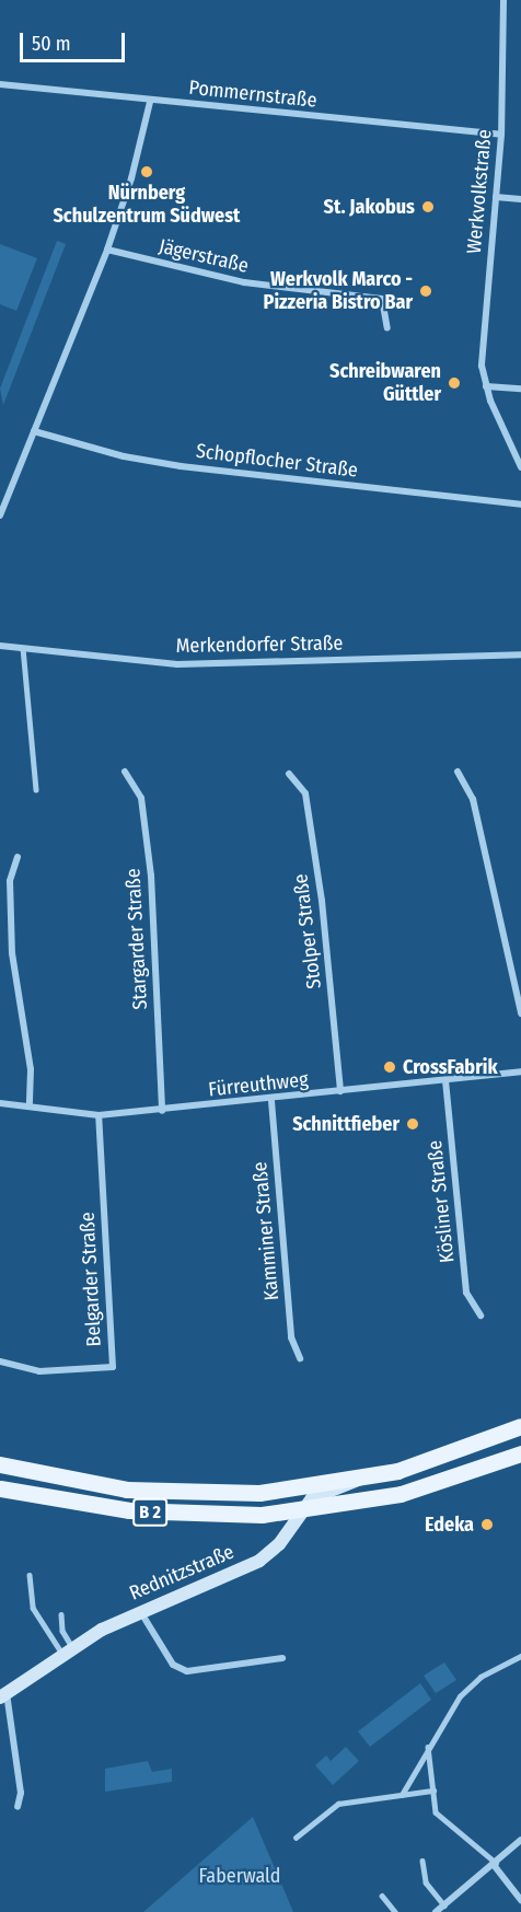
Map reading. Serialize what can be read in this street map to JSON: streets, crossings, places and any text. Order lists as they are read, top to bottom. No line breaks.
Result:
{"streets":{"main road":["B 2","Rednitzstraße"],"street":["Pommernstraße","Werkvolkstraße","Jägerstraße","Schopflocher Straße","Merkendorfer Straße","Stolper Straße","Stargarder Straße","Fürreuthweg","Kösliner Straße","Kamminer Straße","Belgarder Straße"]},"crossings":[["Pommernstraße","Werkvolkstraße"],["Stolper Straße","Fürreuthweg"],["Stargarder Straße","Fürreuthweg"],["Fürreuthweg","Kösliner Straße"],["Fürreuthweg","Kamminer Straße"],["Fürreuthweg","Belgarder Straße"],["B 2","Rednitzstraße"]],"parks":["Faberwald"],"places":["Nürnberg Schulzentrum Südwest","St. Jakobus","Werkvolk Marco - Pizzeria Bistro Bar","Schreibwaren Güttler","CrossFabrik","Schnittfieber","Edeka"],"scale_bar":"50 m"}
